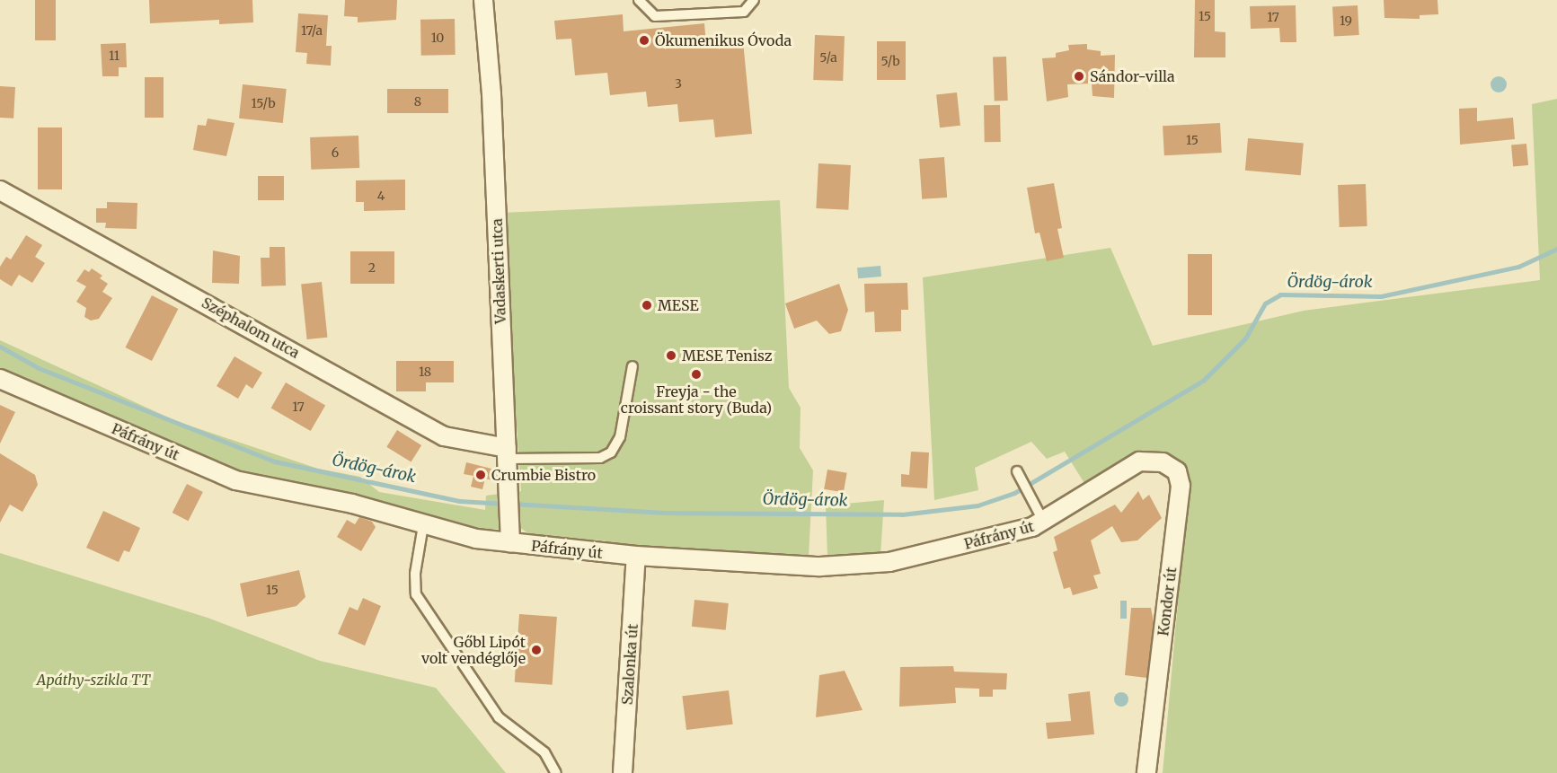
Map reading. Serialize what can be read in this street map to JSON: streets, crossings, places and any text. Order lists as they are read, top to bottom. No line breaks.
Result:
{"streets":{"street":["Vadaskerti utca","Széphalom utca","Páfrány út","Kondor út","Szalonka út"]},"crossings":[["Vadaskerti utca","Széphalom utca"],["Vadaskerti utca","Páfrány út"],["Páfrány út","Kondor út"],["Páfrány út","Szalonka út"]],"water":["Ördög-árok"],"parks":["Apáthy-szikla TT"],"places":["Ökumenikus Óvoda","Sándor-villa","MESE","MESE Tenisz","Freyja - the croissant story (Buda)","Crumbie Bistro","Gőbl Lipót volt vendéglője"],"house_numbers":["15","17","19","17/a","10","11","5/a","5/b","3","8","15/b","15","6","4","2","18","17","15"]}
